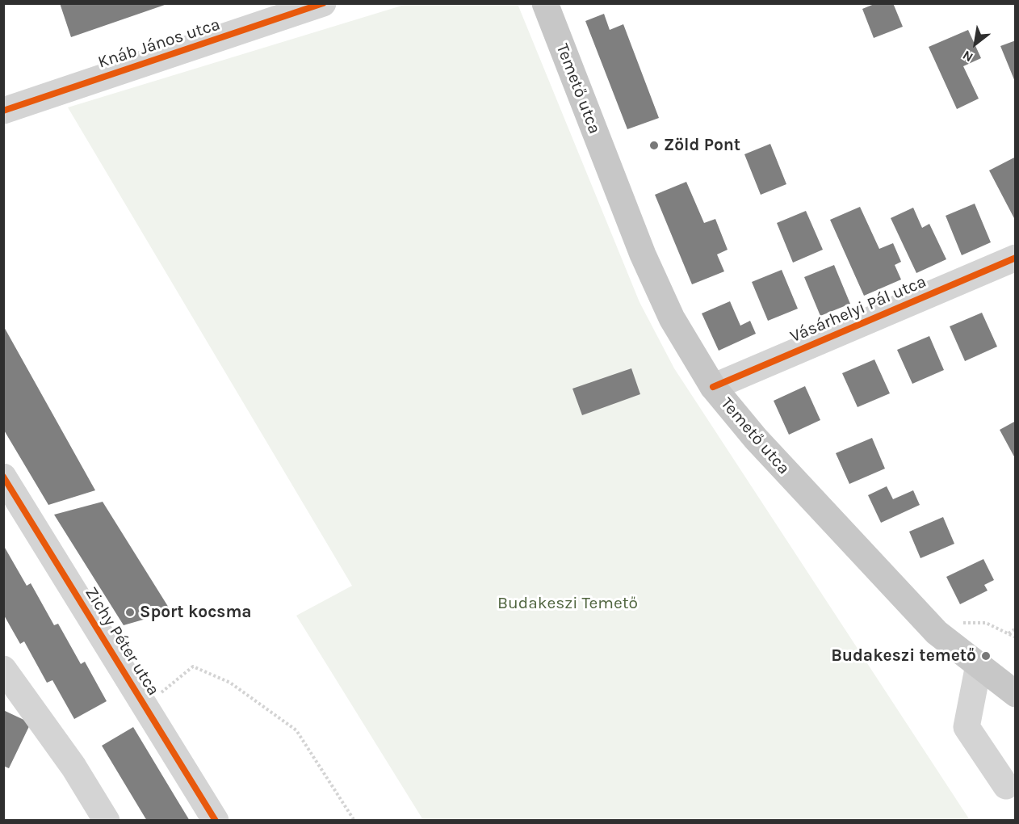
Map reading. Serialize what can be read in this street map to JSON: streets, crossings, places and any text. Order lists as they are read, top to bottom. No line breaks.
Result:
{"streets":{"main road":["Temető utca"],"street":["Knáb János utca","Vásárhelyi Pál utca","Zichy Péter utca"]},"crossings":[["Temető utca","Vásárhelyi Pál utca"]],"parks":["Budakeszi Temető"],"places":["Zöld Pont","Sport kocsma","Budakeszi temető"],"north":"bottom left"}
